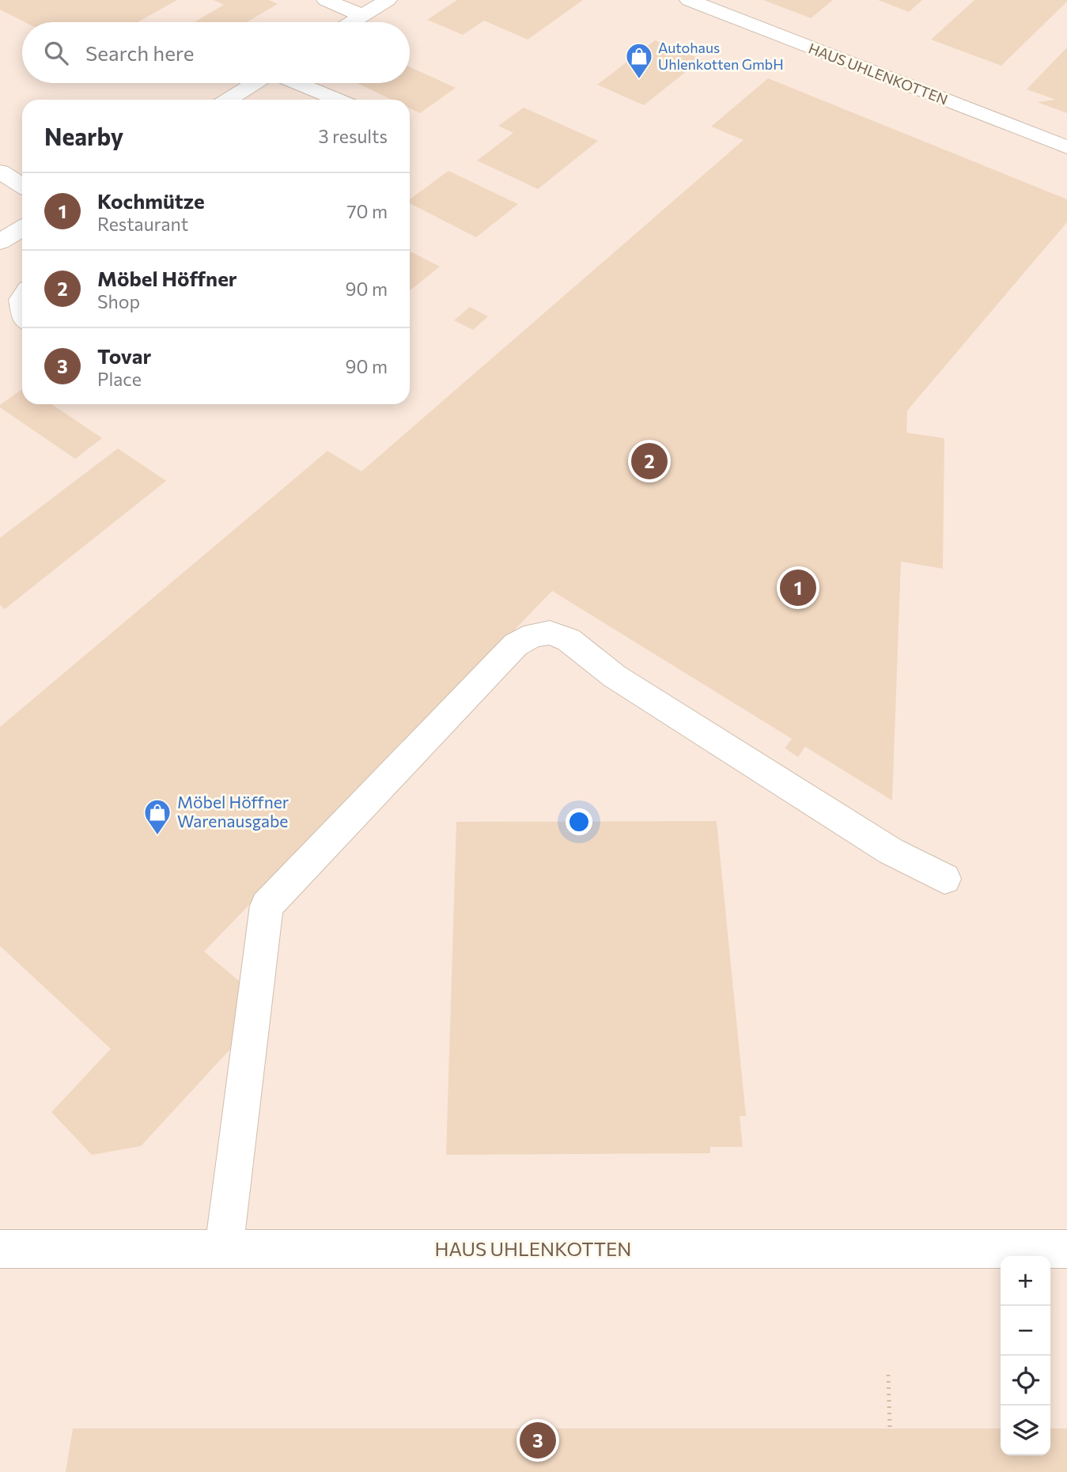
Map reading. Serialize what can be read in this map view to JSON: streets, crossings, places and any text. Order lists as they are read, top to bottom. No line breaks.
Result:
{"streets":{"street":["HAUS UHLENKOTTEN"]},"places":{"shop":["Autohaus Uhlenkotten GmbH","Möbel Höffner Warenausgabe"]},"page":{"search":"Search here","heading":["Nearby","3 results"],"list":[{"mark":"1","name":"Kochmütze","note":"Restaurant","value":"70 m"},{"mark":"2","name":"Möbel Höffner","note":"Shop","value":"90 m"},{"mark":"3","name":"Tovar","note":"Place","value":"90 m"}],"pins":["2","1","3"],"map_buttons":["+","−"]}}
